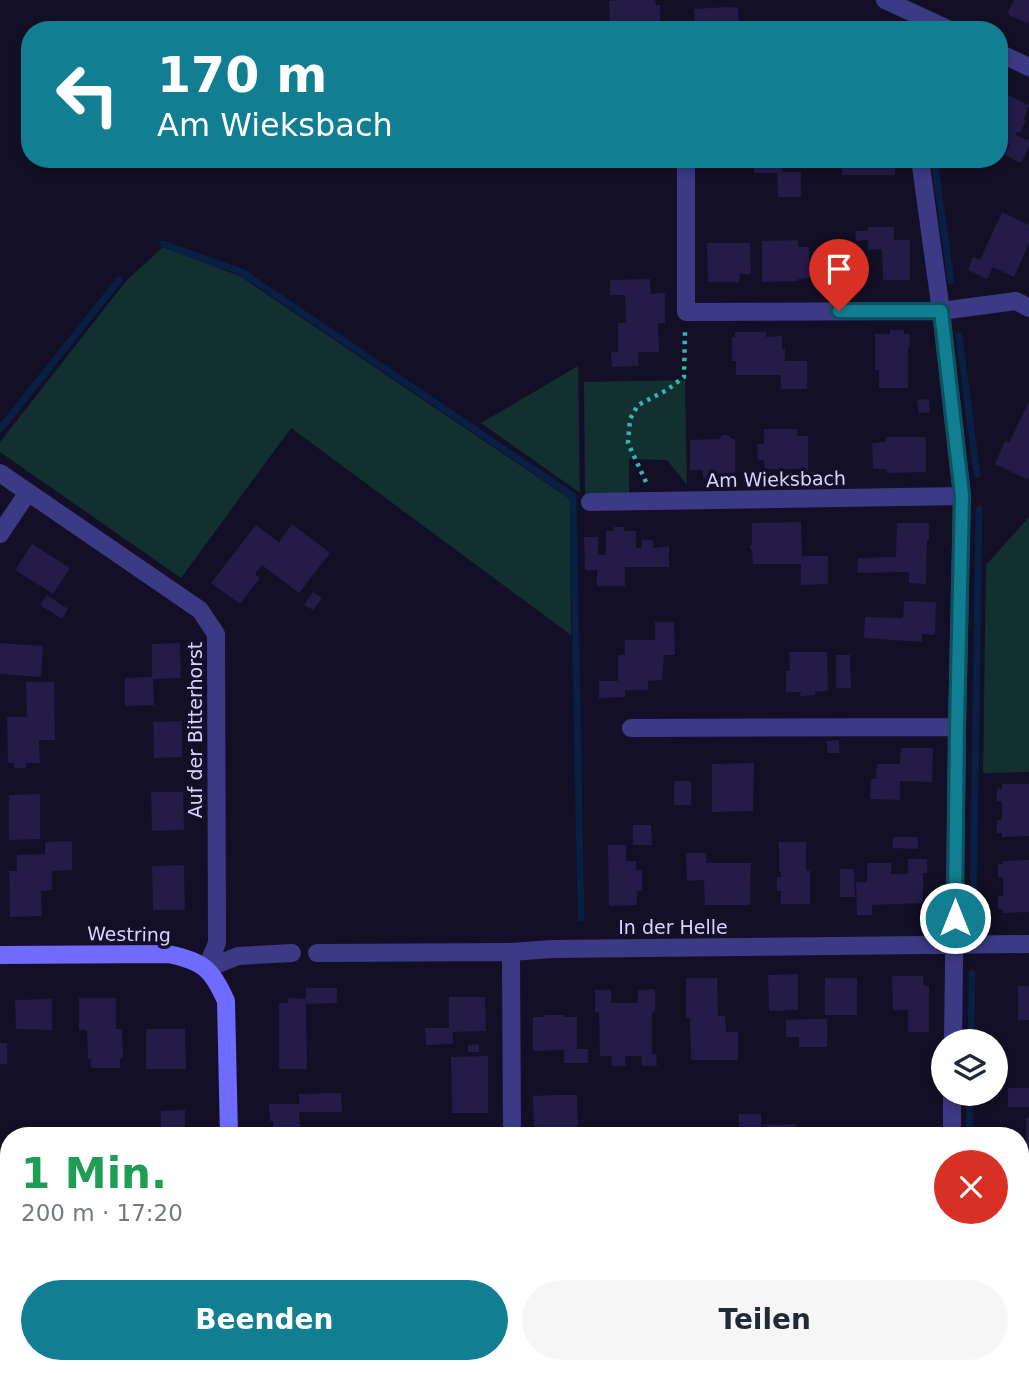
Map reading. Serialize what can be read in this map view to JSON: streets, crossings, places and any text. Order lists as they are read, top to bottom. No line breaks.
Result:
{"streets":{"main road":["Westring"],"street":["Am Wieksbach","Auf der Bitterhorst","In der Helle"]},"crossings":[["Auf der Bitterhorst","Westring"]],"page":{"turn":["170 m","Am Wieksbach"],"heading":["1 Min.","200 m · 17:20"],"buttons":["Beenden","Teilen"]}}
